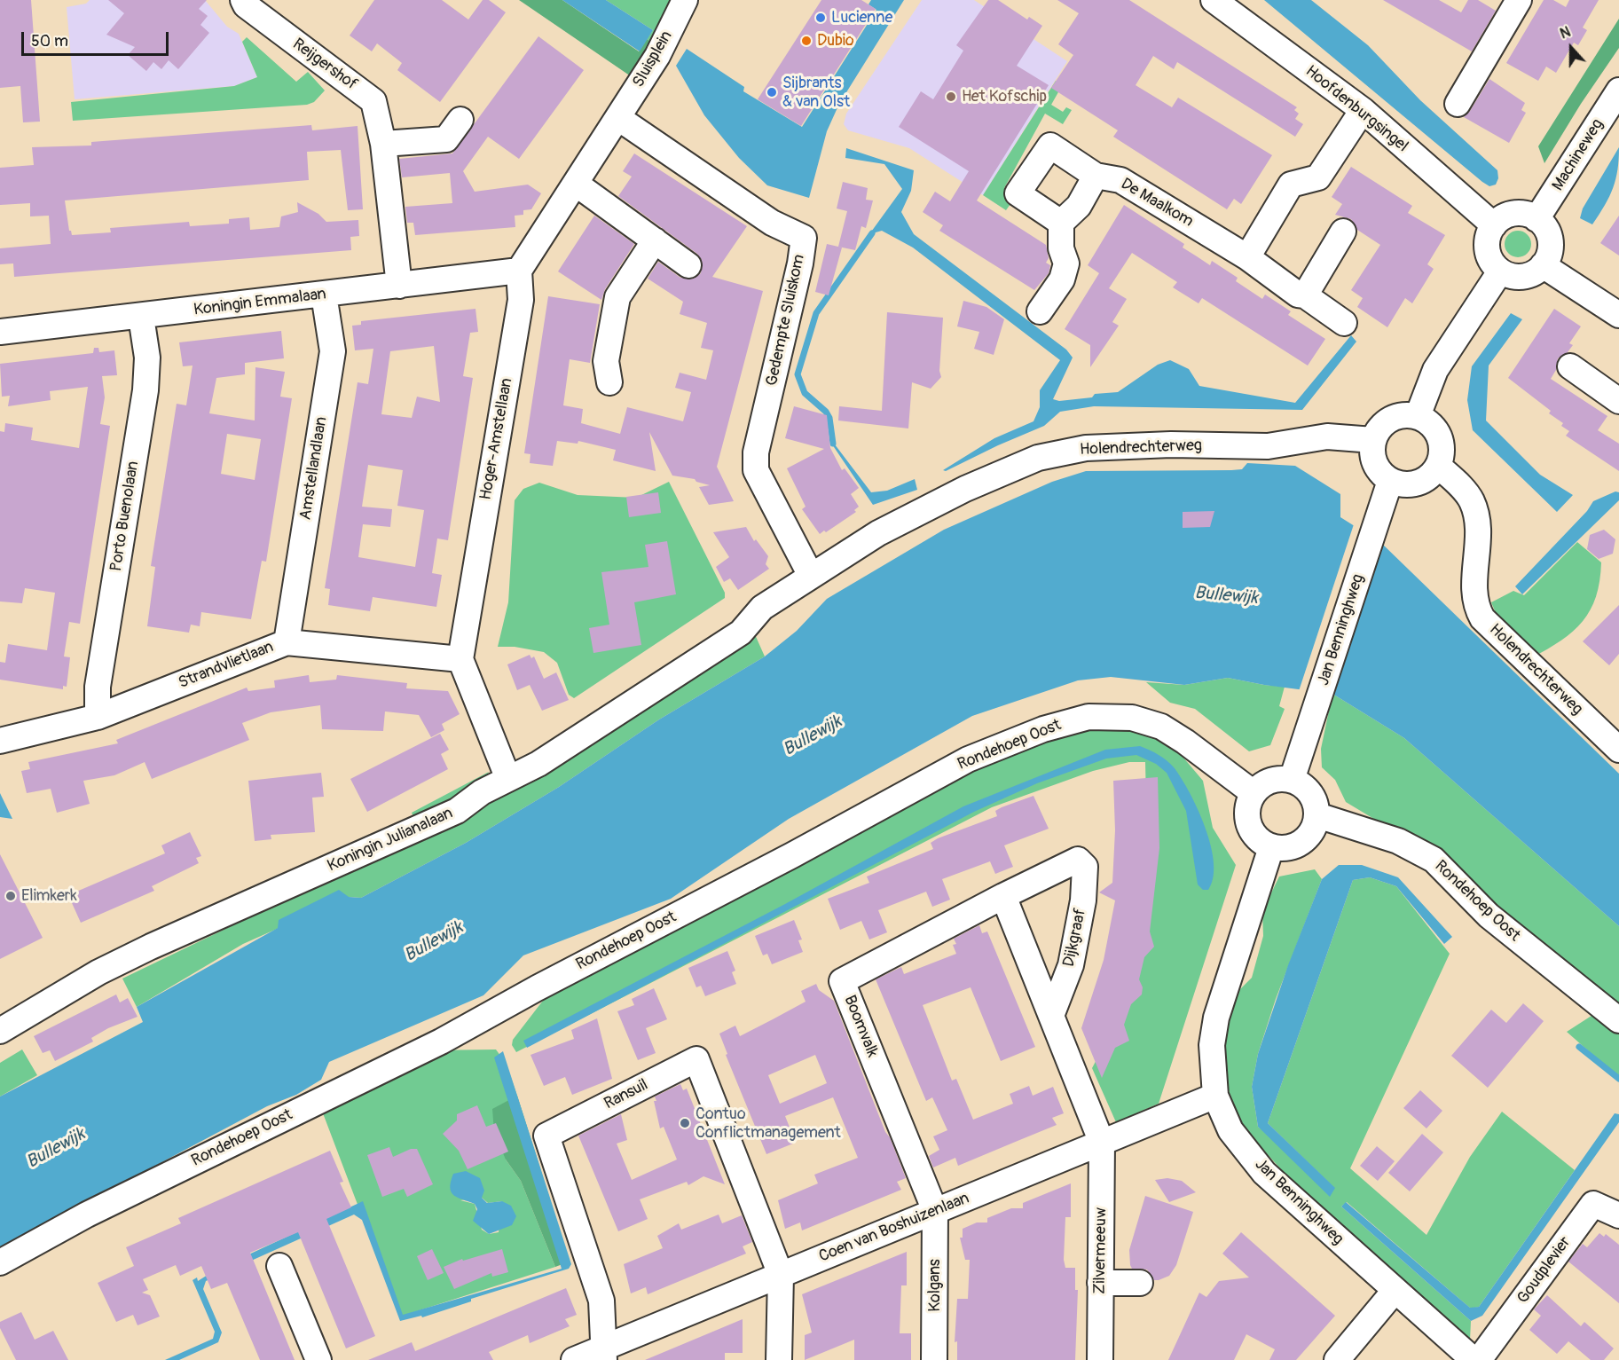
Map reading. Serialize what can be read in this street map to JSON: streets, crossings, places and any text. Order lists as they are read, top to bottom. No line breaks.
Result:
{"streets":{"street":["Sluisplein","Reijgershof","Hoofdenburgsingel","Machineweg","De Maalkom","Koningin Emmalaan","Gedempte Sluiskom","Hoger-Amstellaan","Holendrechterweg","Amstellandlaan","Porto Buenolaan","Jan Benninghweg","Strandvlietlaan","Rondehoep Oost","Koningin Julianalaan","Dijkgraaf","Boomvalk","Ransuil","Coen van Boshuizenlaan","Zilvermeeuw","Goudplevier","Kolgans"]},"crossings":[["Sluisplein","Gedempte Sluiskom"],["Reijgershof","Koningin Emmalaan"],["Hoofdenburgsingel","Machineweg"],["Koningin Emmalaan","Hoger-Amstellaan"],["Koningin Emmalaan","Amstellandlaan"],["Koningin Emmalaan","Porto Buenolaan"],["Gedempte Sluiskom","Holendrechterweg"],["Gedempte Sluiskom","Koningin Julianalaan"],["Hoger-Amstellaan","Strandvlietlaan"],["Holendrechterweg","Jan Benninghweg"],["Holendrechterweg","Koningin Julianalaan"],["Amstellandlaan","Strandvlietlaan"],["Porto Buenolaan","Strandvlietlaan"],["Jan Benninghweg","Rondehoep Oost"],["Jan Benninghweg","Coen van Boshuizenlaan"],["Dijkgraaf","Boomvalk"],["Boomvalk","Coen van Boshuizenlaan"],["Boomvalk","Kolgans"],["Ransuil","Coen van Boshuizenlaan"],["Coen van Boshuizenlaan","Zilvermeeuw"],["Coen van Boshuizenlaan","Kolgans"]],"water":["Bullewijk"],"places":["Lucienne","Dubio","Sijbrants & van Olst","Het Kofschip","Elimkerk","Contuo Conflictmanagement"],"scale_bar":"50 m","north":"top"}
